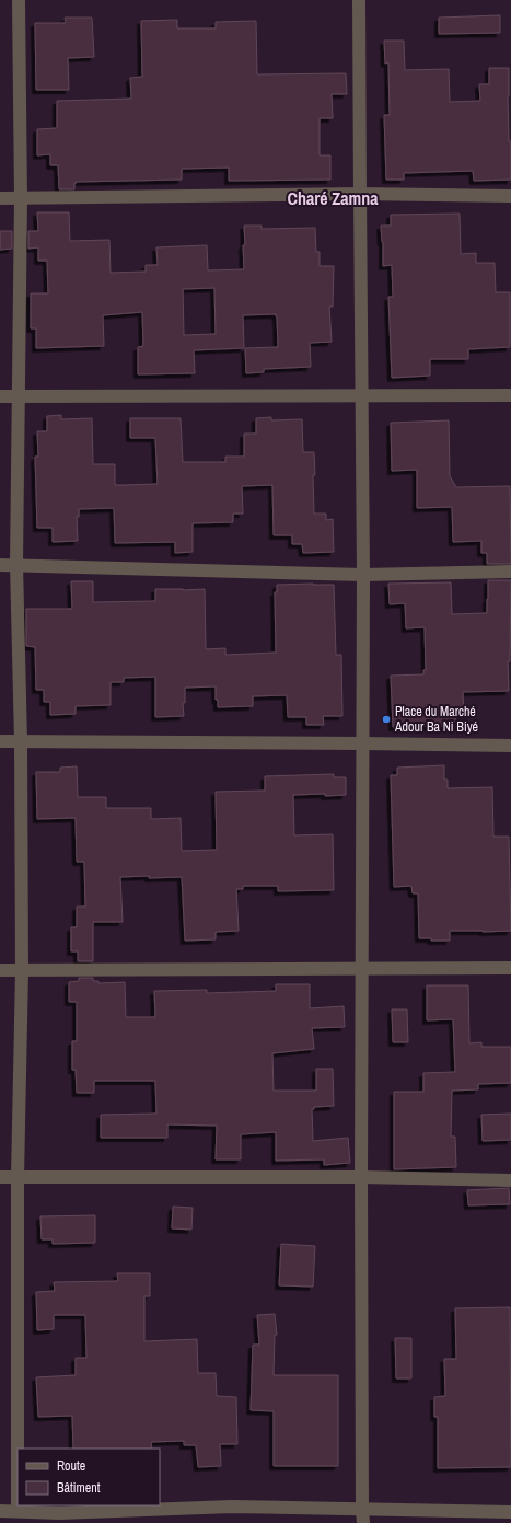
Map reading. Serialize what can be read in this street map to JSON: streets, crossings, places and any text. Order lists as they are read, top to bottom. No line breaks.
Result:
{"districts":["Charé Zamna"],"places":["Place du Marché Adour Ba Ni Biyé"],"legend":["Route","Bâtiment"]}
